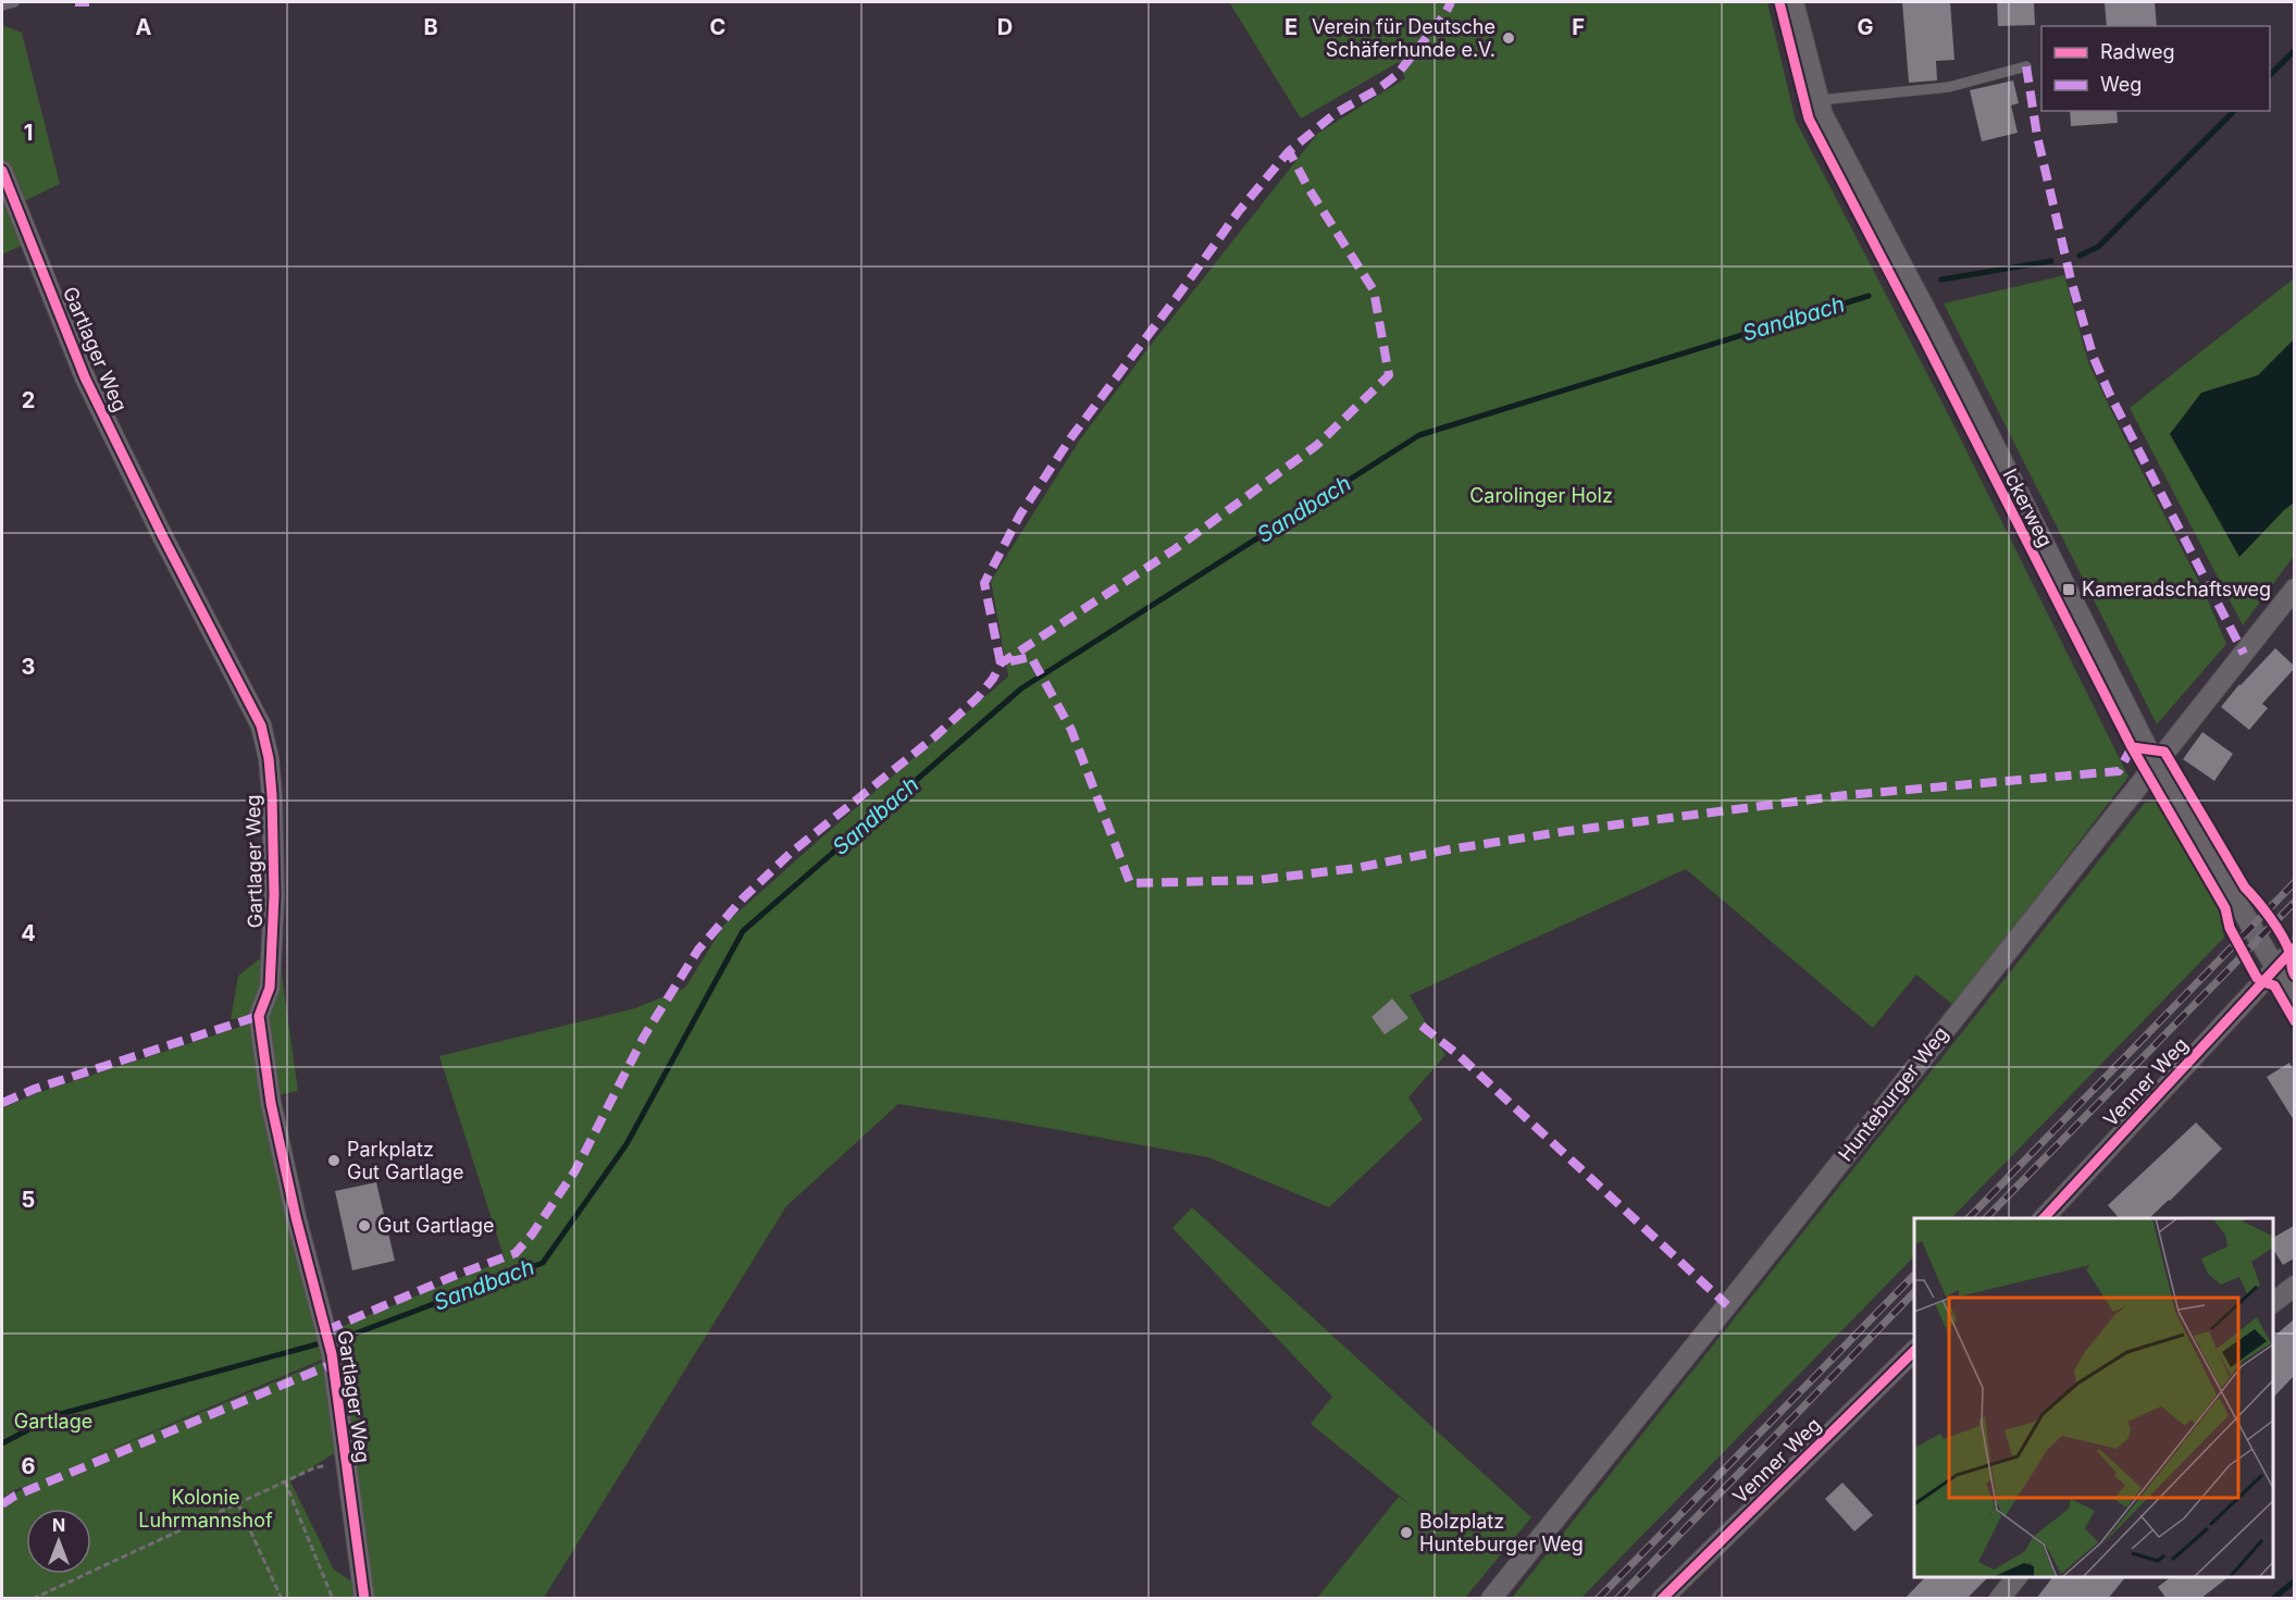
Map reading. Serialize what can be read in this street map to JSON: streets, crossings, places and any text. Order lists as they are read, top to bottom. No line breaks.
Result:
{"streets":{"street":["Gartlager Weg","Ickerweg","Venner Weg","Hunteburger Weg"]},"crossings":[["Ickerweg","Venner Weg"],["Ickerweg","Hunteburger Weg"]],"water":["Sandbach"],"parks":["Carolinger Holz","Gartlage","Kolonie Luhrmannshof"],"places":{"other":["Verein für Deutsche Schäferhunde e.V.","Parkplatz Gut Gartlage","Gut Gartlage","Bolzplatz Hunteburger Weg"],"transit":["Kameradschaftsweg"]},"legend":["Radweg","Weg"],"north":"top","grid":{"columns":["A","B","C","D","E","F","G"],"rows":["1","2","3","4","5","6"]}}
